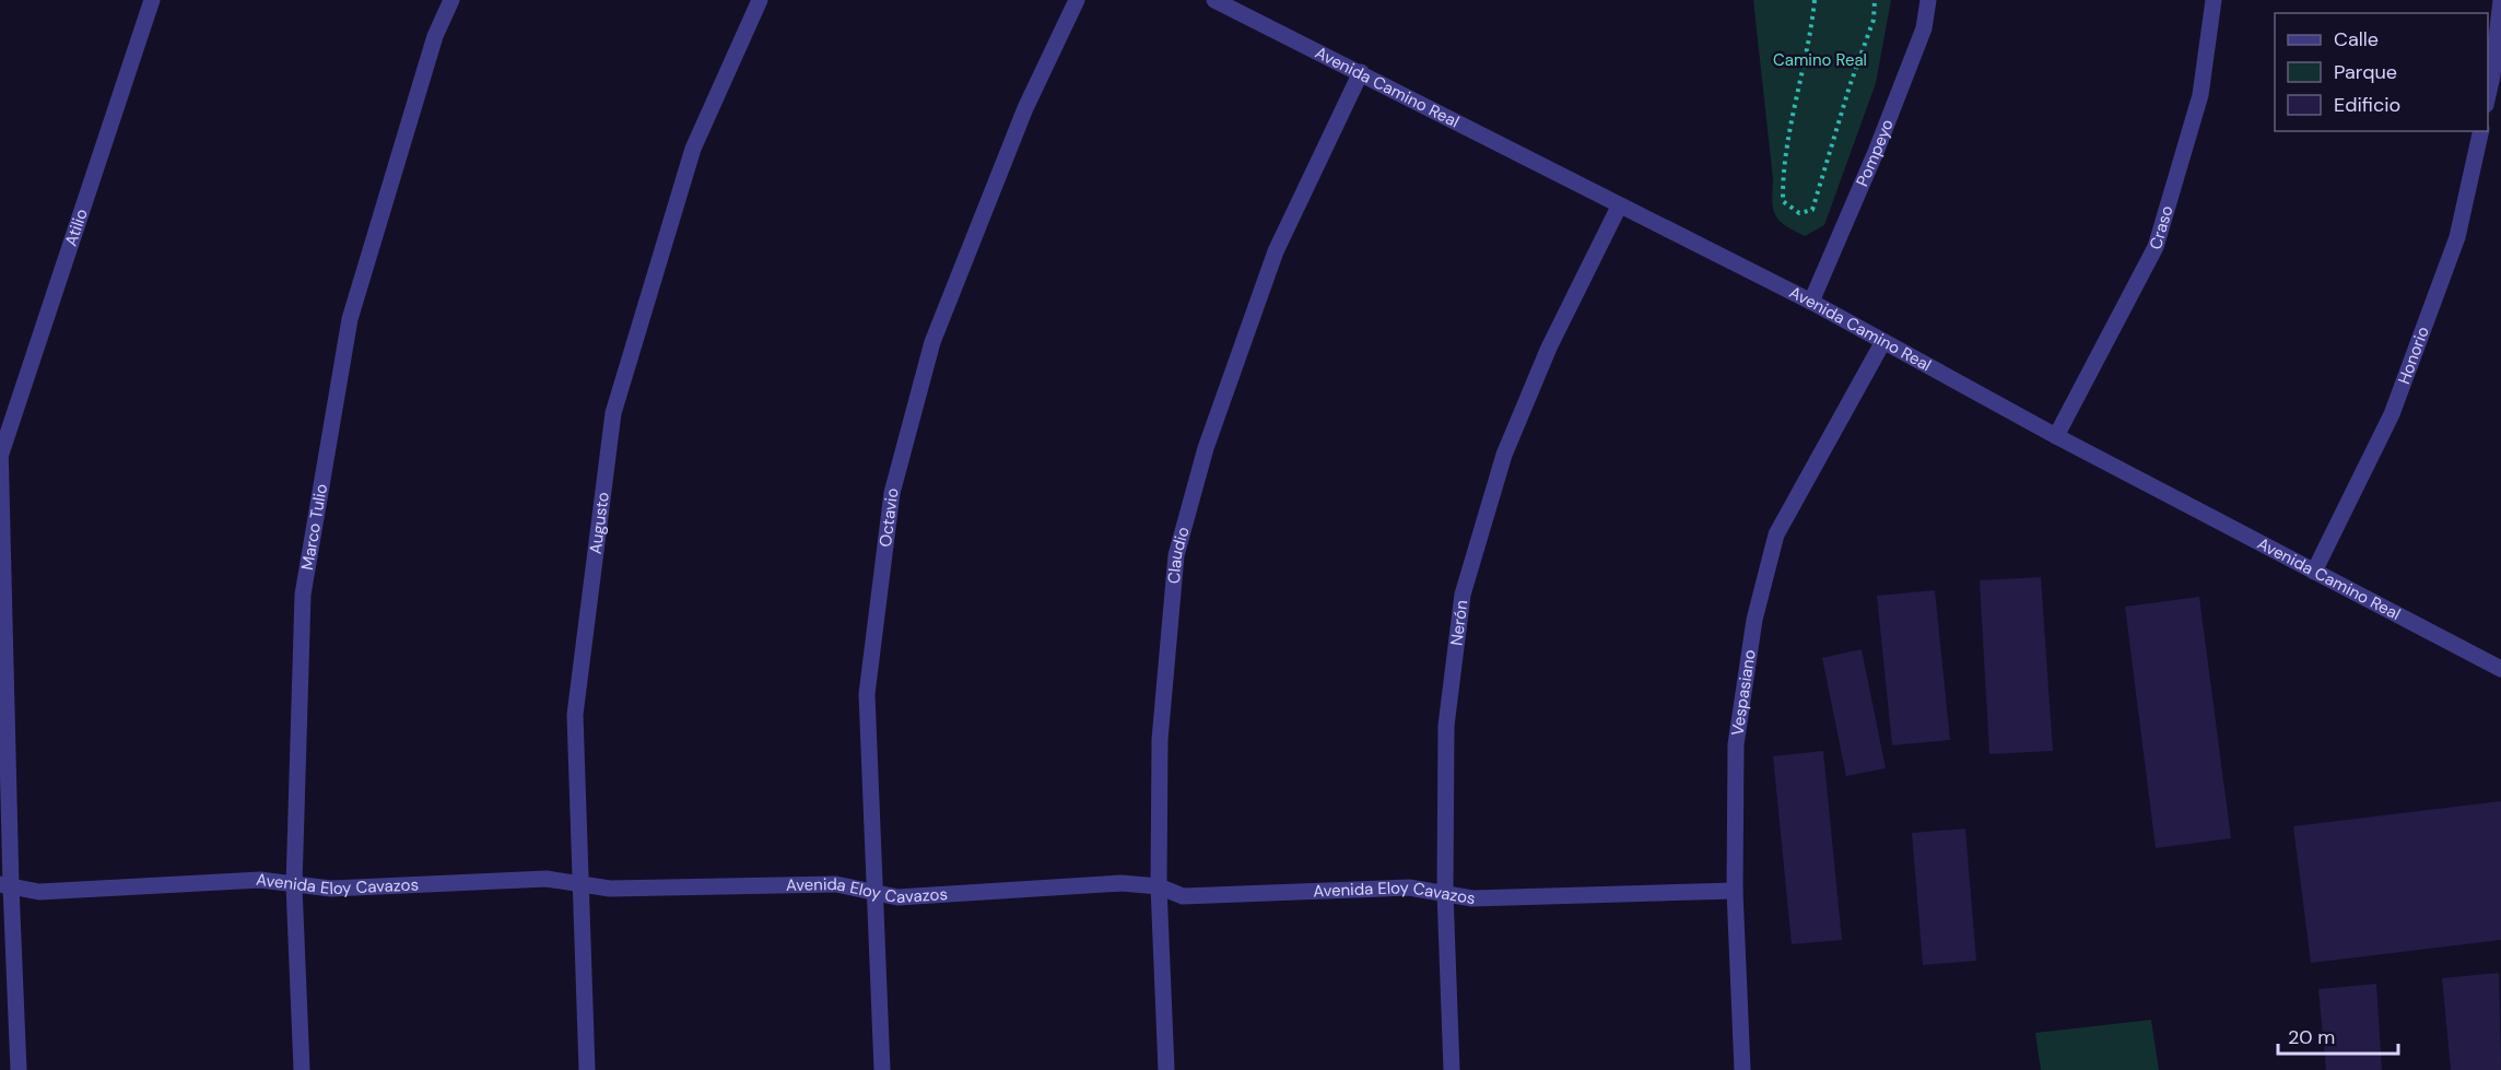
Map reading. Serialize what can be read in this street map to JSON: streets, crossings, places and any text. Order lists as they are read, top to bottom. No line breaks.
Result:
{"streets":{"street":["Avenida Camino Real","Pompeyo","Atilio","Craso","Honorio","Octavio","Augusto","Marco Tulio","Claudio","Nerón","Vespasiano","Avenida Eloy Cavazos"]},"crossings":[["Avenida Camino Real","Pompeyo"],["Avenida Camino Real","Craso"],["Avenida Camino Real","Honorio"],["Avenida Camino Real","Claudio"],["Avenida Camino Real","Nerón"],["Avenida Camino Real","Vespasiano"],["Octavio","Avenida Eloy Cavazos"],["Augusto","Avenida Eloy Cavazos"],["Marco Tulio","Avenida Eloy Cavazos"],["Claudio","Avenida Eloy Cavazos"],["Nerón","Avenida Eloy Cavazos"],["Vespasiano","Avenida Eloy Cavazos"]],"parks":["Camino Real"],"legend":["Calle","Parque","Edificio"],"scale_bar":"20 m"}
